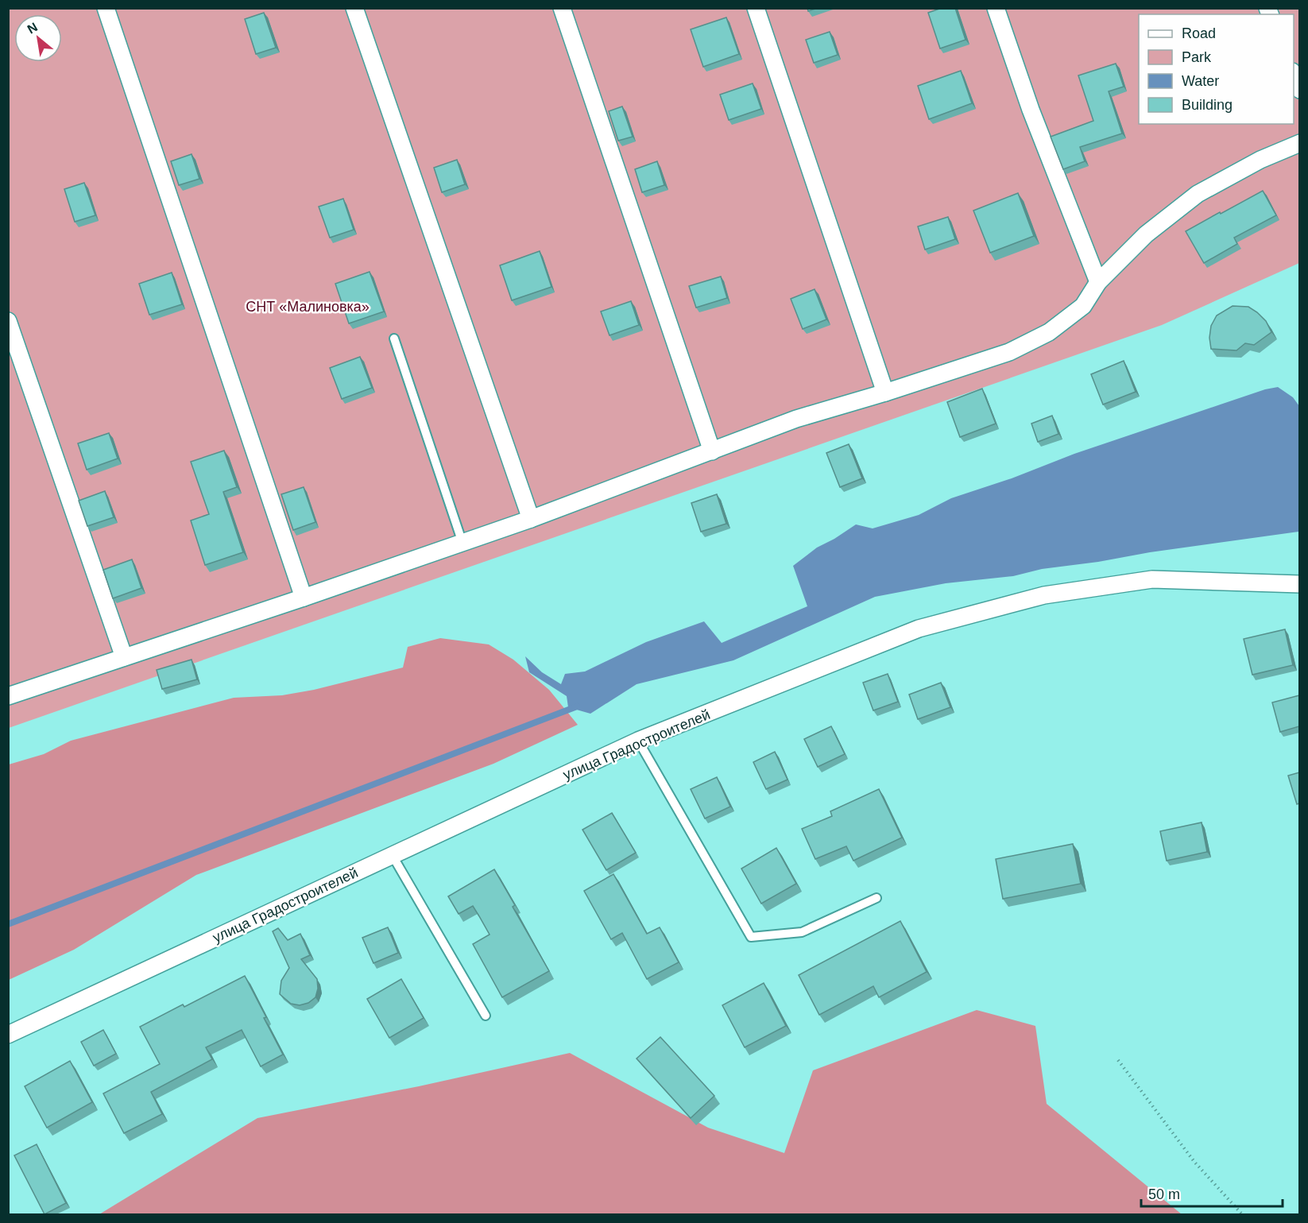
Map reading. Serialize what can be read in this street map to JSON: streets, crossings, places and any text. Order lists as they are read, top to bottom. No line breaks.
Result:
{"streets":{"street":["улица Градостроителей"]},"parks":["СНТ «Малиновка»"],"legend":["Road","Park","Water","Building"],"scale_bar":"50 m","north":"top left"}
